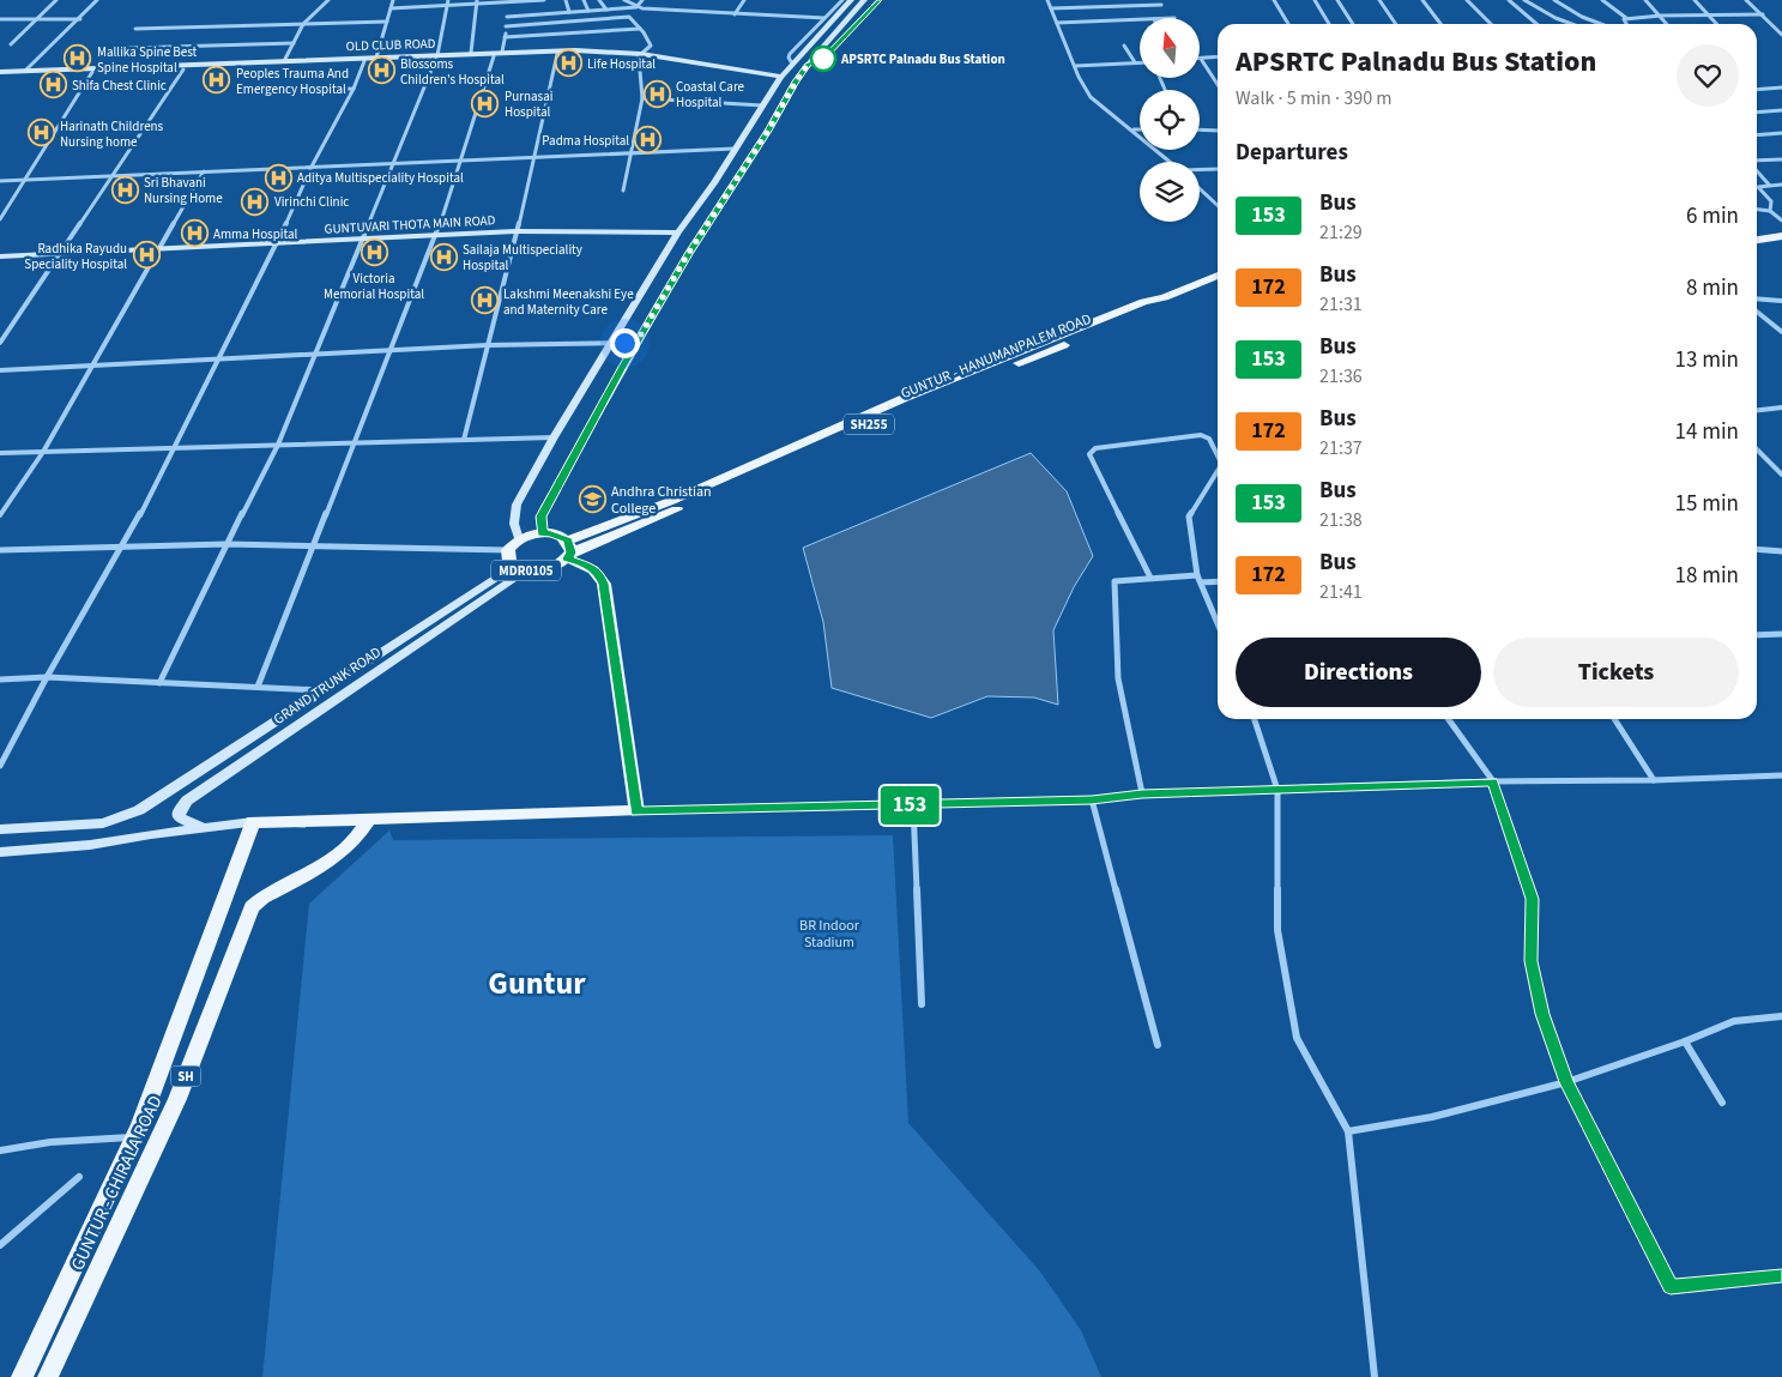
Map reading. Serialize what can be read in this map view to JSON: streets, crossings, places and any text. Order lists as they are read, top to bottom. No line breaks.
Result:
{"streets":{"main road":["OLD CLUB ROAD","GUNTUVARI THOTA MAIN ROAD","GUNTUR - HANUMANPALEM ROAD","SH255","MDR0105","GRAND TRUNK ROAD","SH","GUNTUR - CHIRALA ROAD"]},"crossings":[["OLD CLUB ROAD","MDR0105"],["GUNTUVARI THOTA MAIN ROAD","MDR0105"],["GUNTUR - HANUMANPALEM ROAD","MDR0105"],["MDR0105","GRAND TRUNK ROAD"]],"districts":["Guntur"],"parks":["BR Indoor Stadium"],"places":{"hospital":["Mallika Spine Best Spine Hospital","Life Hospital","Blossoms Children's Hospital","Peoples Trauma And Emergency Hospital","Shifa Chest Clinic","Coastal Care Hospital","Purnasai Hospital","Harinath Childrens Nursing home","Padma Hospital","Aditya Multispeciality Hospital","Sri Bhavani Nursing Home","Virinchi Clinic","Amma Hospital","Victoria Memorial Hospital","Radhika Rayudu Speciality Hospital","Sailaja Multispeciality Hospital","Lakshmi Meenakshi Eye and Maternity Care"],"other":["APSRTC Palnadu Bus Station"],"school or university":["Andhra Christian College"]},"lines":["bus line 153"],"north":"top","page":{"on_map":"153","heading":[["APSRTC Palnadu Bus Station","Walk · 5 min · 390 m"],"Departures"],"list":[{"mark":"153","name":"Bus","note":"21:29","value":"6 min"},{"mark":"172","name":"Bus","note":"21:31","value":"8 min"},{"mark":"153","name":"Bus","note":"21:36","value":"13 min"},{"mark":"172","name":"Bus","note":"21:37","value":"14 min"},{"mark":"153","name":"Bus","note":"21:38","value":"15 min"},{"mark":"172","name":"Bus","note":"21:41","value":"18 min"}],"buttons":["Directions","Tickets"]}}
